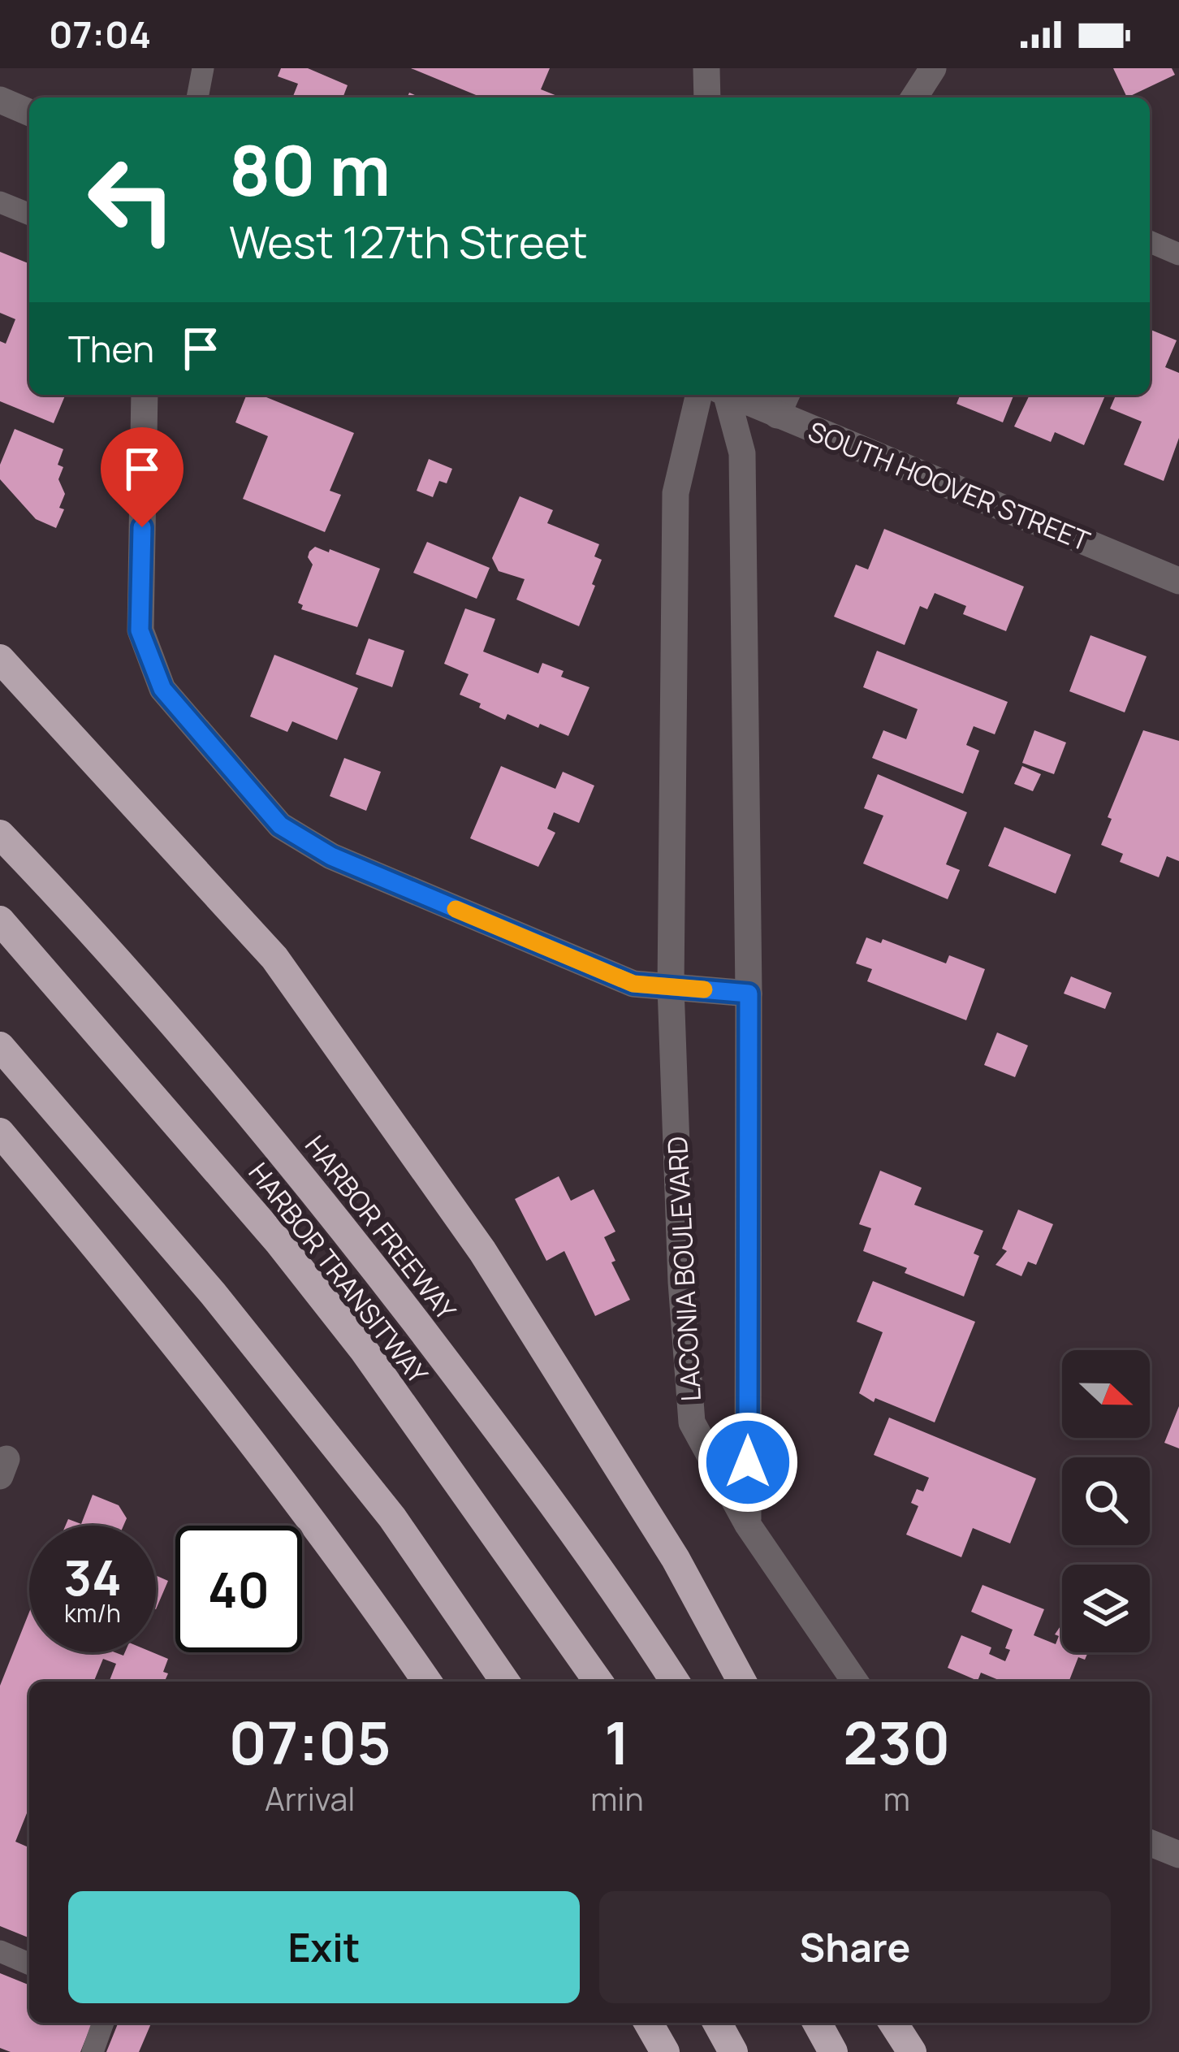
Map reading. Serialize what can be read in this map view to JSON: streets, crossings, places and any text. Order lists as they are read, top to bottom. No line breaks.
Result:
{"streets":{"highway":["HARBOR FREEWAY","HARBOR TRANSITWAY"],"street":["SOUTH HOOVER STREET","LACONIA BOULEVARD"]},"north":"right","page":{"status":"07:04","turn":["80 m","West 127th Street"],"then":"Then","speed":"34 km/h","limit":"40","eta":["07:05","Arrival","1","min","230","m"],"buttons":["Exit","Share"]}}
